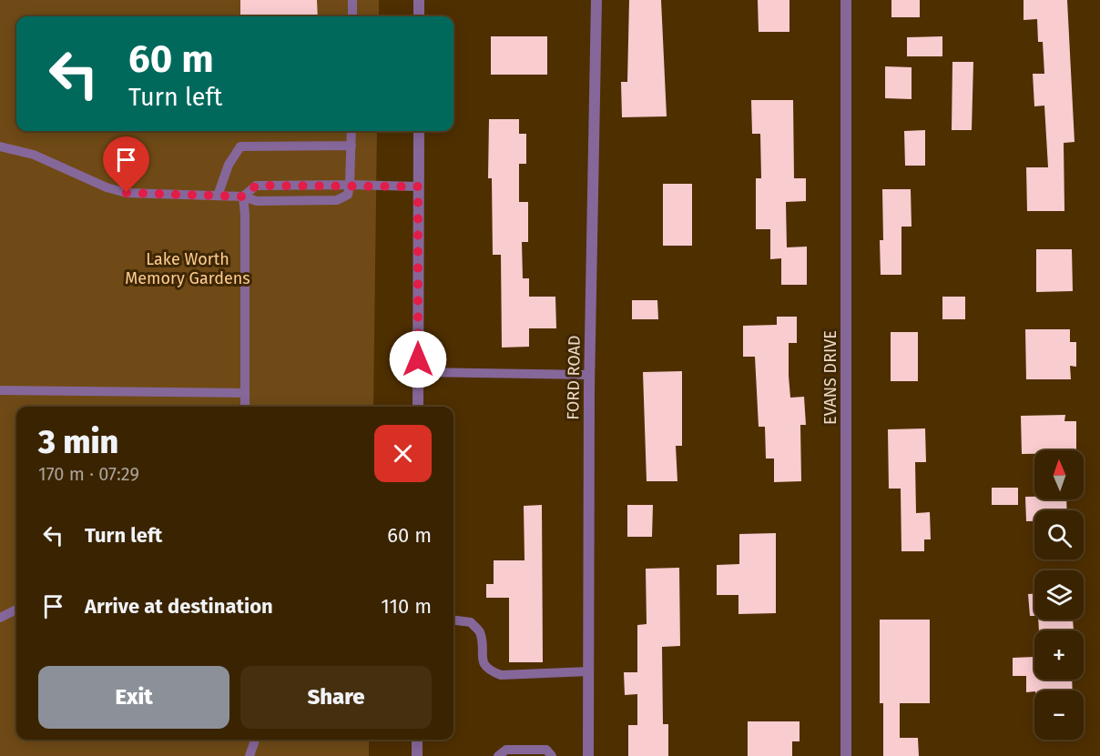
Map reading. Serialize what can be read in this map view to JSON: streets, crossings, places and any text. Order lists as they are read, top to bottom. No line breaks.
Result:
{"streets":{"street":["FORD ROAD","EVANS DRIVE"]},"parks":["Lake Worth Memory Gardens"],"north":"top","page":{"turn":["60 m","Turn left"],"heading":["3 min","170 m · 07:29"],"map_buttons":["+","−"],"list":[{"name":"Turn left","value":"60 m"},{"name":"Arrive at destination","value":"110 m"}],"buttons":["Exit","Share"]}}
